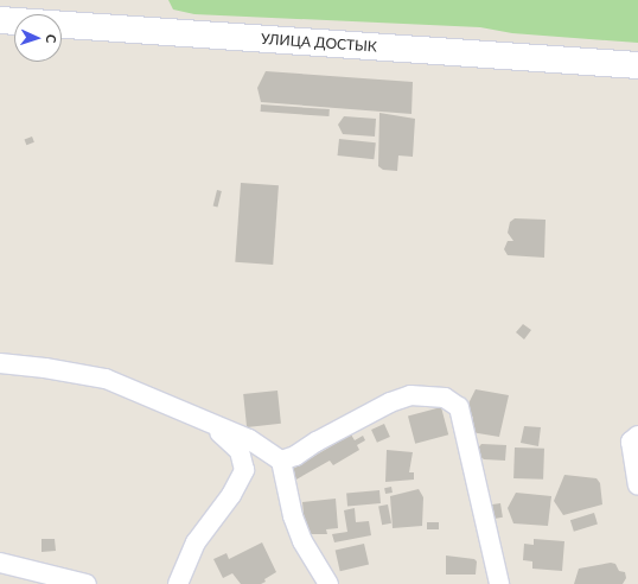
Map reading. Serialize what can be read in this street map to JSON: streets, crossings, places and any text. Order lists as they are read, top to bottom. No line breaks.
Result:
{"streets":{"main road":["УЛИЦА ДОСТЫК"]},"north":"right"}
